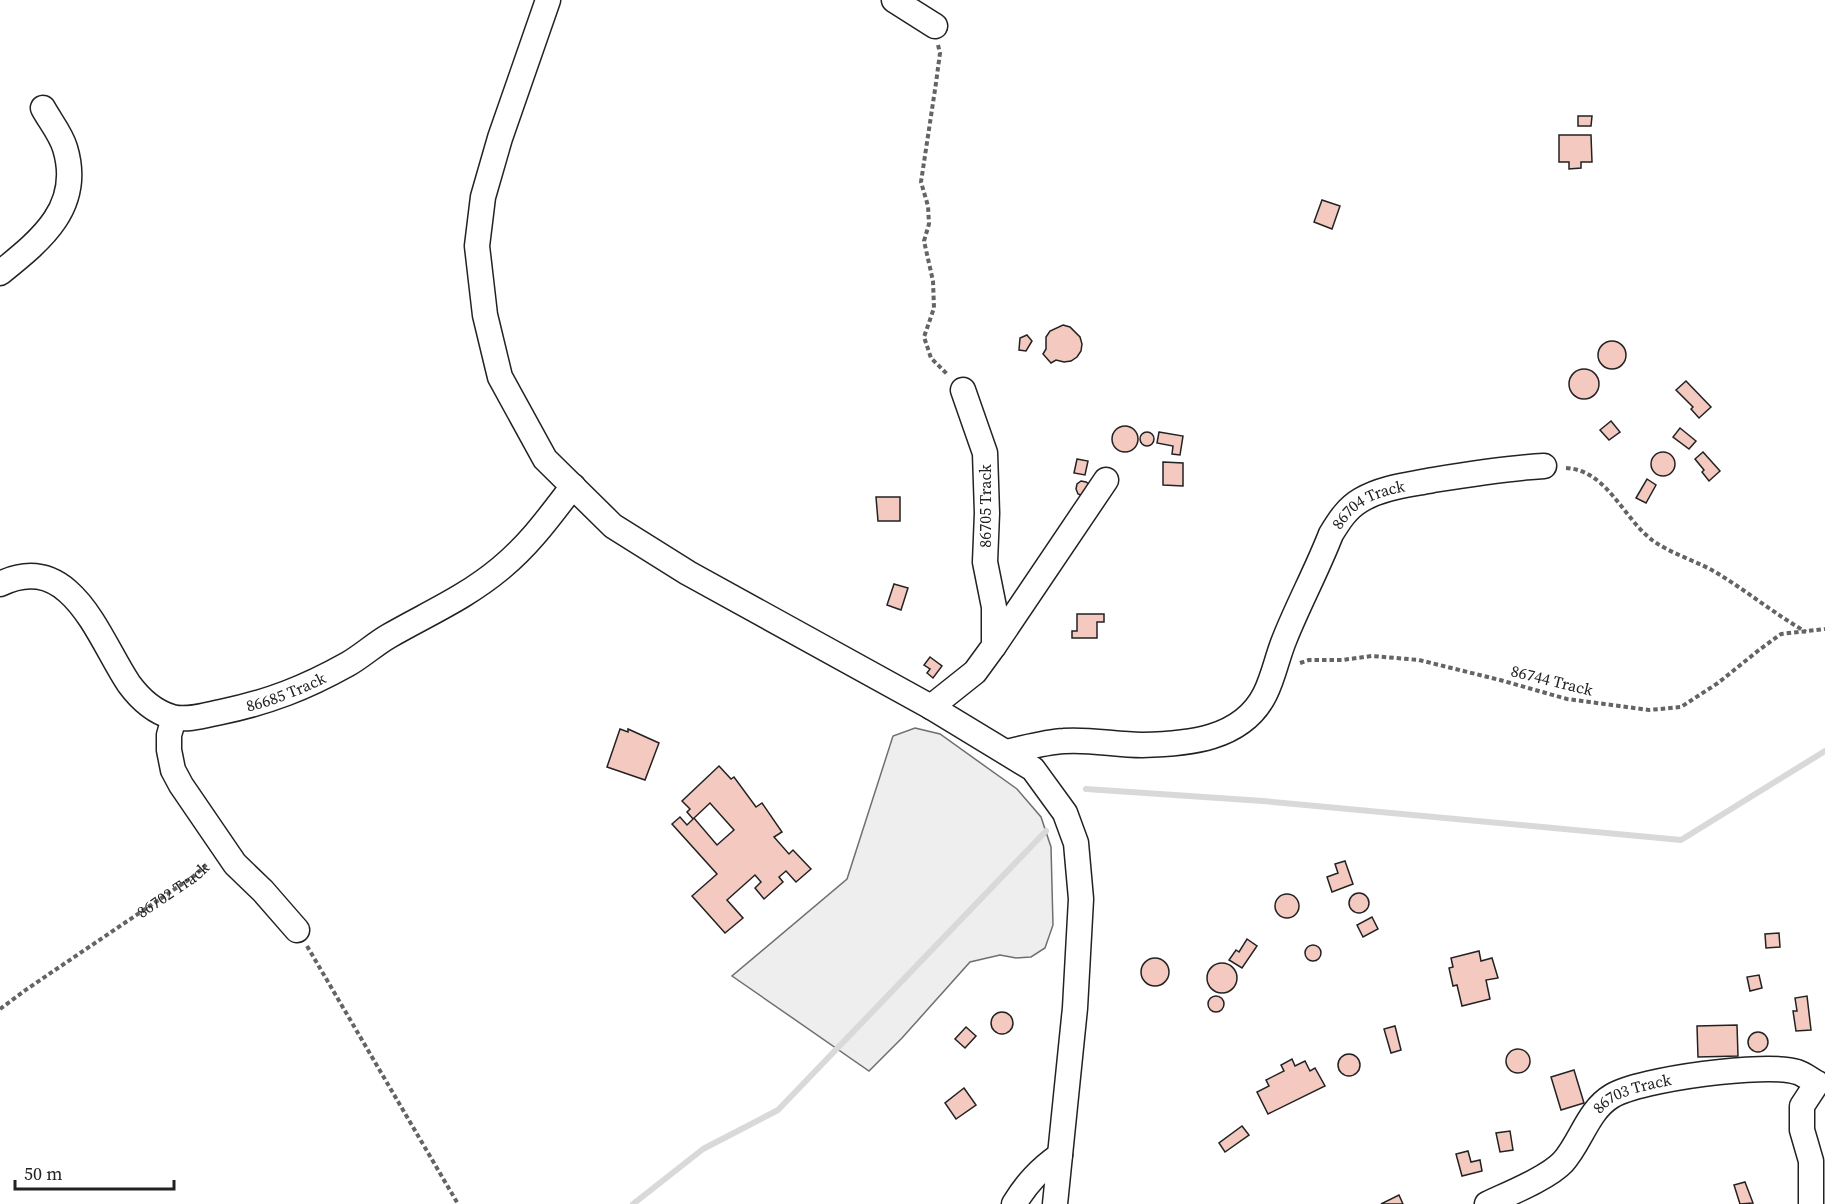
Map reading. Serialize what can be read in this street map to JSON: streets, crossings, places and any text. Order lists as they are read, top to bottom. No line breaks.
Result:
{"streets":{"street":["86705 Track","86704 Track","86685 Track","86703 Track"],"path":["86744 Track","86702 Track"]},"scale_bar":"50 m"}
